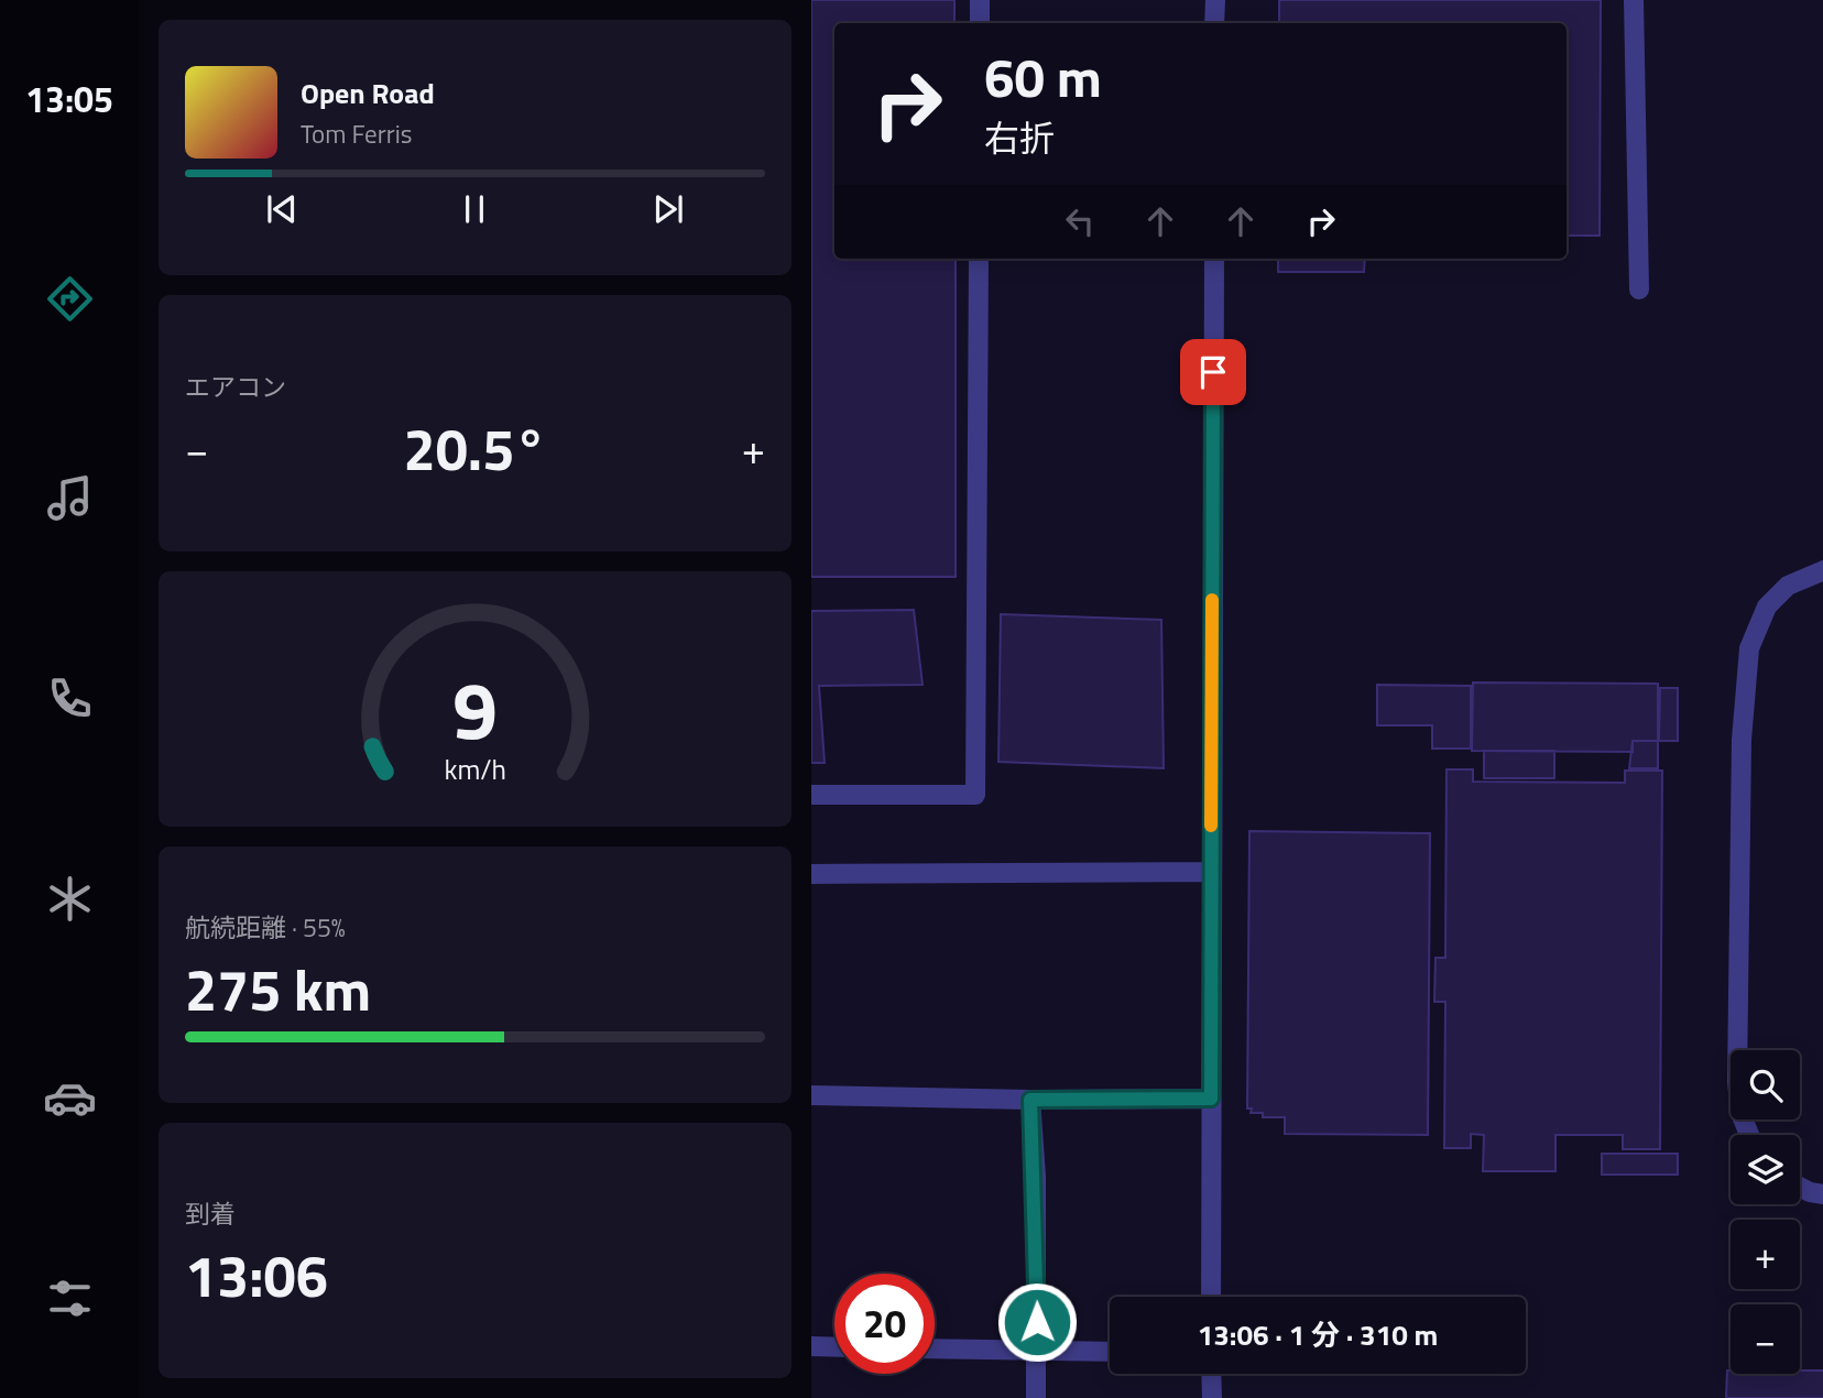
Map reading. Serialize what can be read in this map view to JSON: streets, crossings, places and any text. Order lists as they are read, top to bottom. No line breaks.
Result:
{"page":{"tabs":"13:05","turn":["60 m","右折"],"song":["Open Road","Tom Ferris"],"tile":["エアコン",["航続距離 · 55%","275 km"],["到着","13:06"]],"heat":["−","20.5°","+"],"map_buttons":["+","−"],"limit":"20","trip":"13:06 · 1 分 · 310 m","gauge":["9","km/h"]}}
